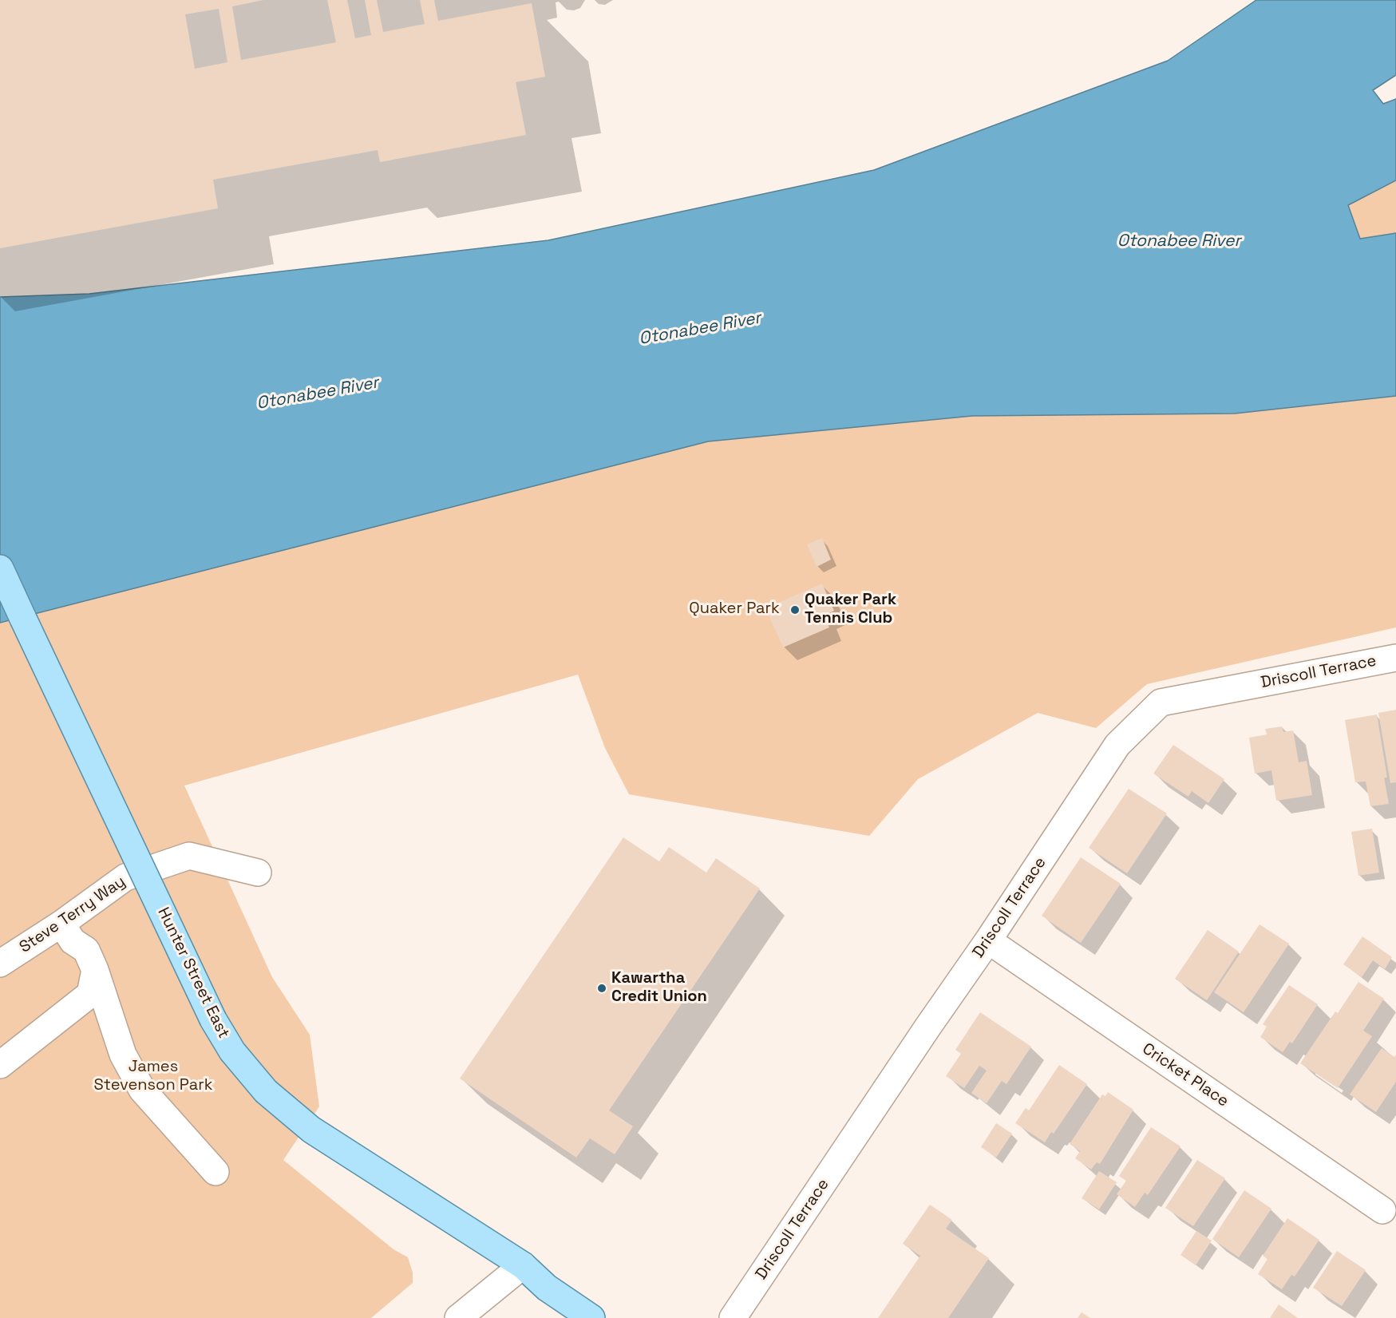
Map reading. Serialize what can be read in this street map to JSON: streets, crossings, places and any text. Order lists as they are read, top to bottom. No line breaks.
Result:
{"streets":{"main road":["Hunter Street East"],"street":["Driscoll Terrace","Steve Terry Way","Cricket Place"]},"crossings":[["Driscoll Terrace","Cricket Place"]],"water":["Otonabee River"],"parks":["Quaker Park","James Stevenson Park"],"places":["Quaker Park Tennis Club","Kawartha Credit Union"]}
